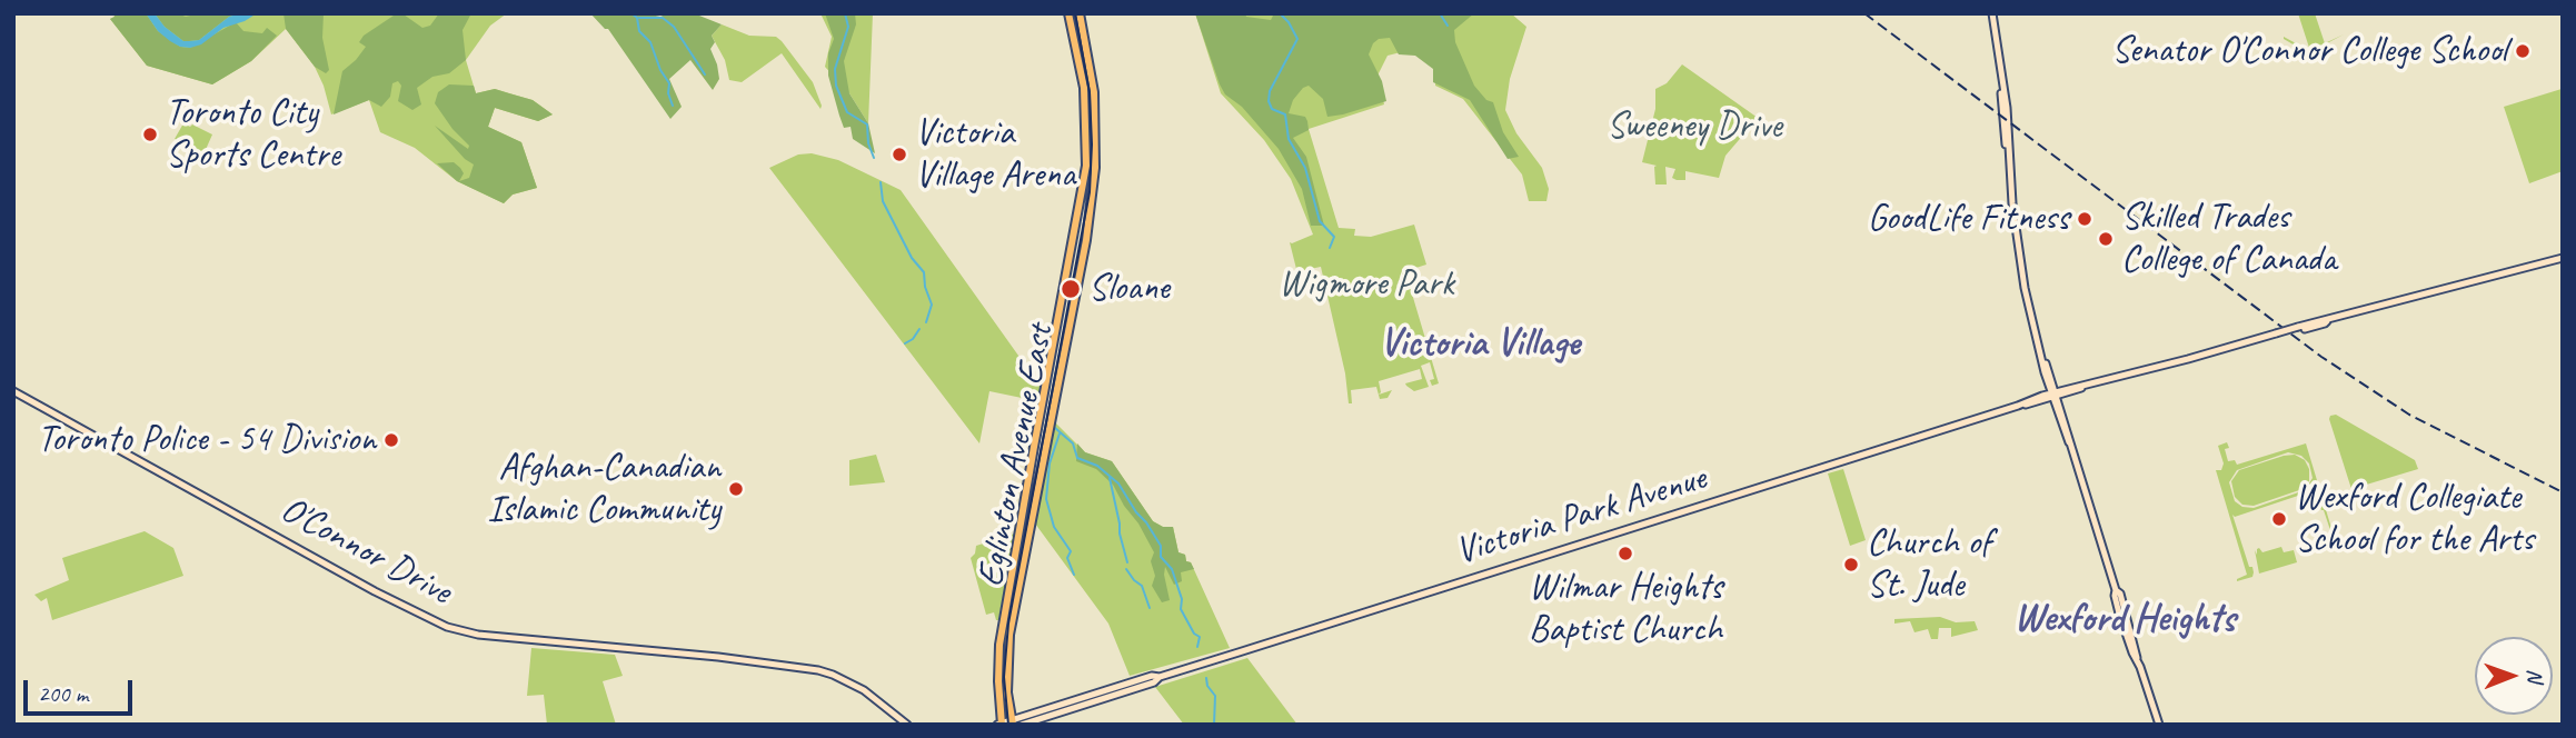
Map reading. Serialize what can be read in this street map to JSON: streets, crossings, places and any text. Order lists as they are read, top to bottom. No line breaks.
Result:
{"streets":{"main road":["Eglinton Avenue East","Victoria Park Avenue","O'Connor Drive"]},"crossings":[["Eglinton Avenue East","Victoria Park Avenue"]],"districts":["Victoria Village","Wexford Heights"],"parks":["Sweeney Drive","Wigmore Park"],"places":["Senator O'Connor College School","Toronto City Sports Centre","Victoria Village Arena","GoodLife Fitness","Skilled Trades College of Canada","Sloane","Toronto Police - 54 Division","Afghan-Canadian Islamic Community","Wexford Collegiate School for the Arts","Wilmar Heights Baptist Church","Church of St. Jude"],"scale_bar":"200 m","north":"right"}
